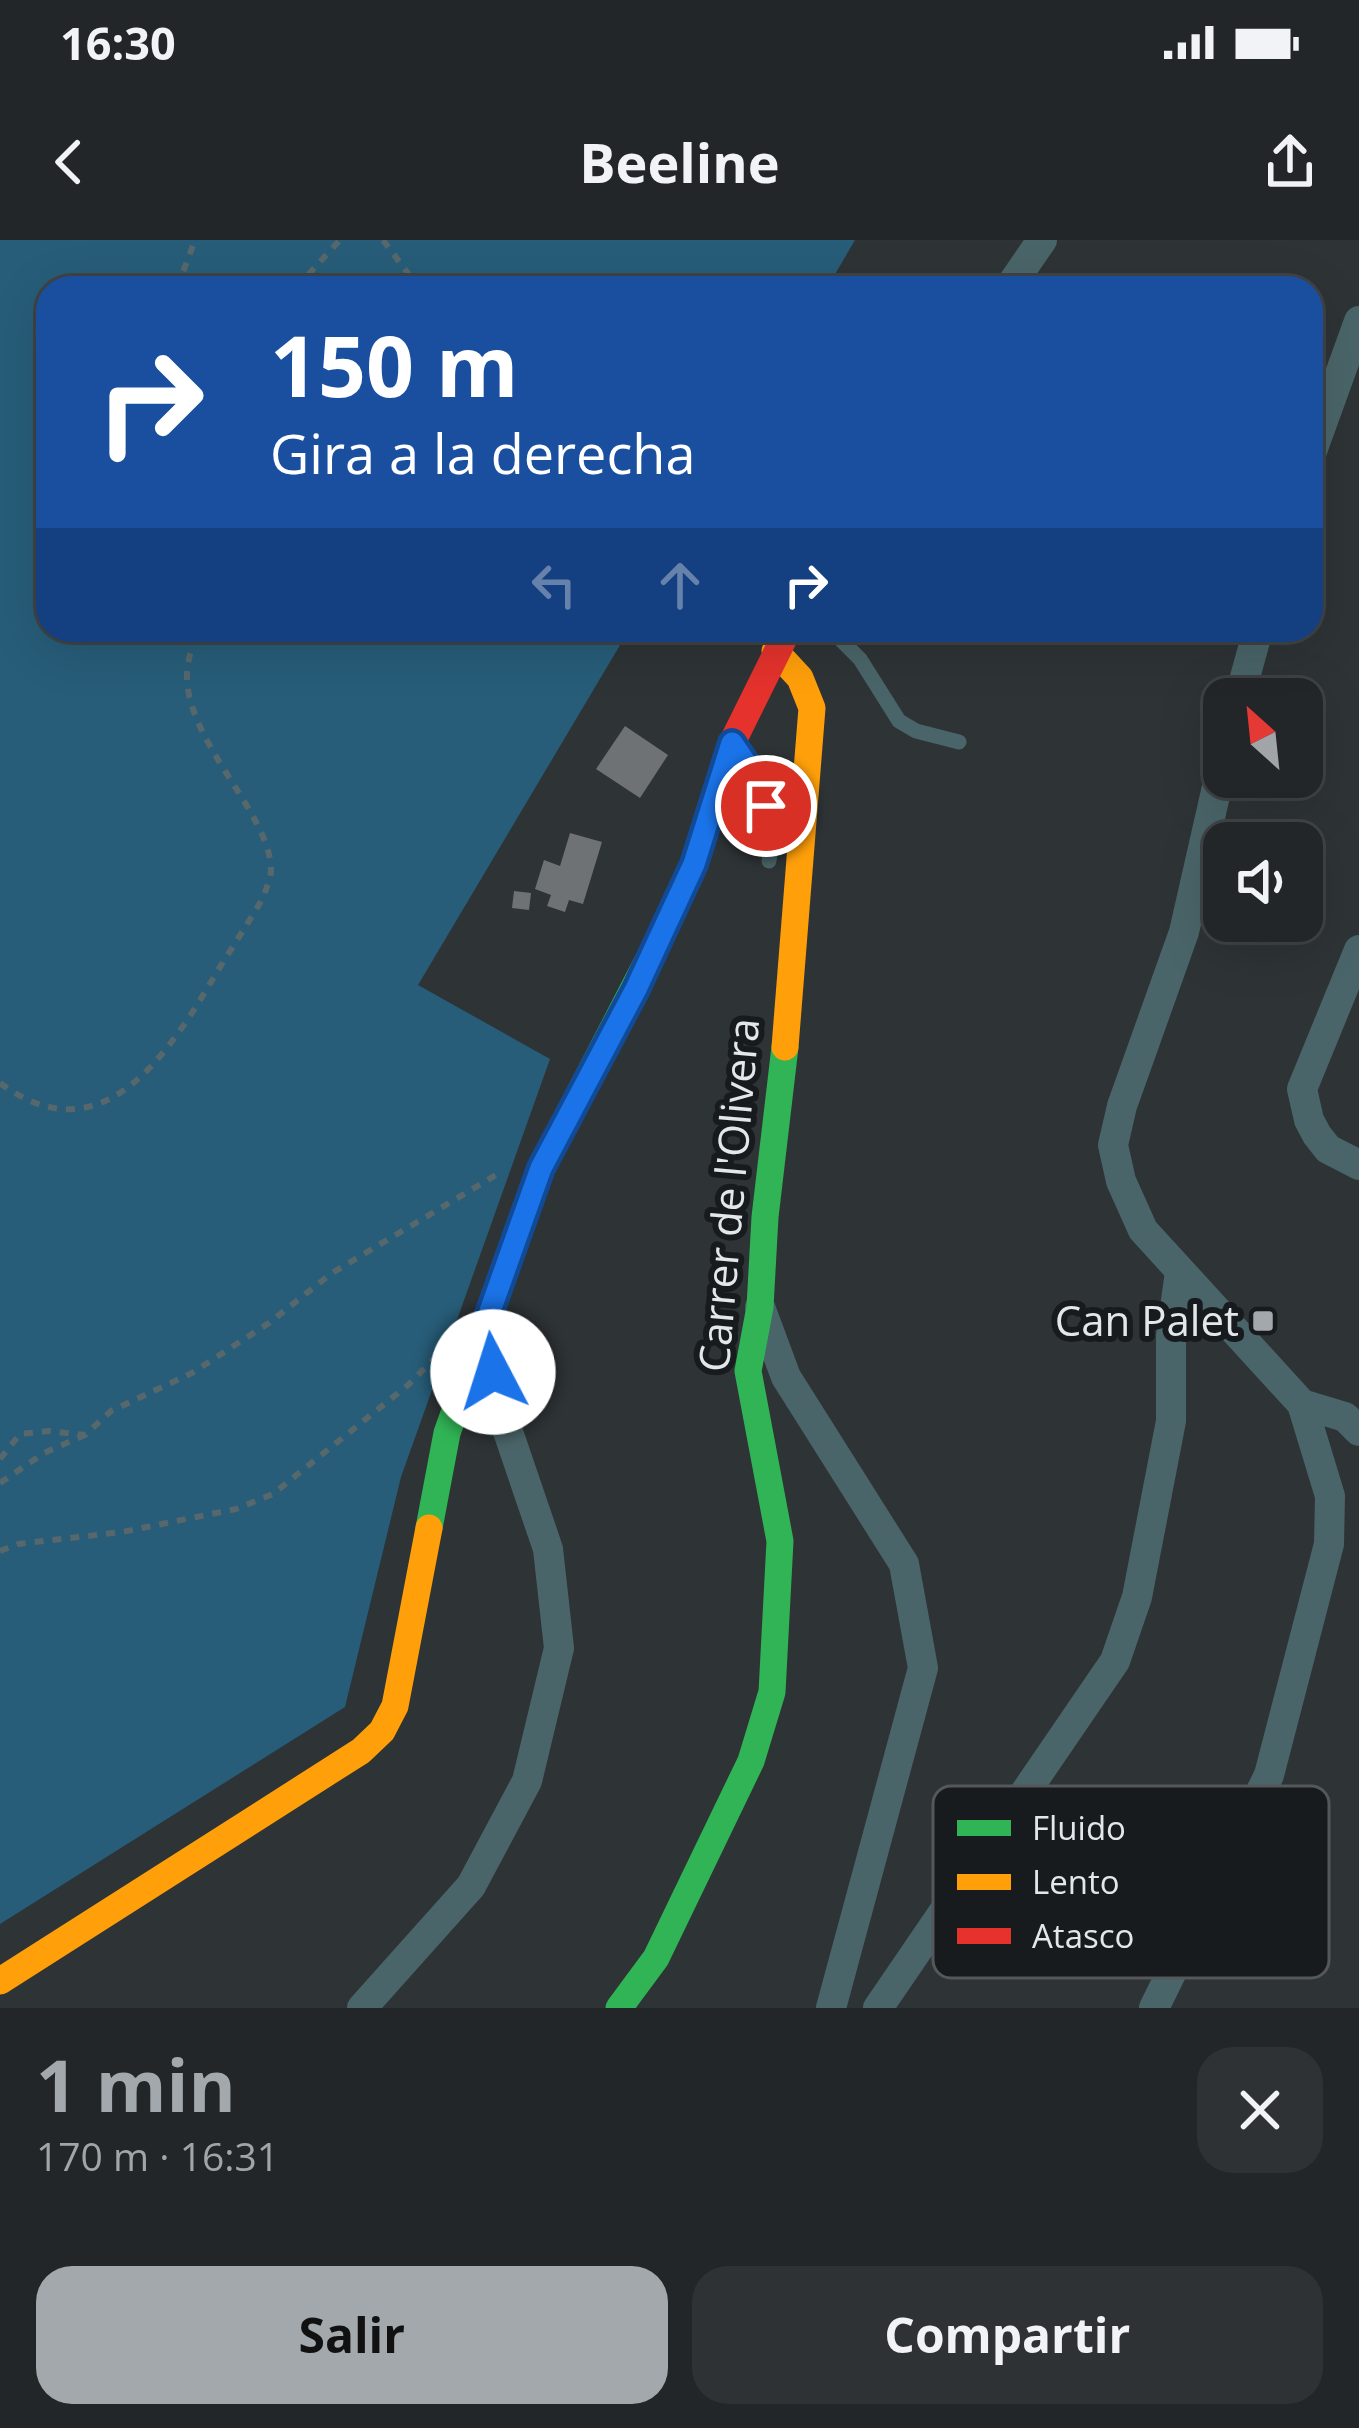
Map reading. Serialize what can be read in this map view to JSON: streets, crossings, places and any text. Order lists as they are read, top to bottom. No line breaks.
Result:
{"streets":{"street":["Carrer de l'Olivera"]},"places":{"transit":["Can Palet"]},"legend":["Fluido","Lento","Atasco"],"north":"top left","page":{"status":"16:30","header":"Beeline","turn":["150 m","Gira a la derecha"],"heading":["1 min","170 m · 16:31"],"buttons":["Salir","Compartir"]}}
